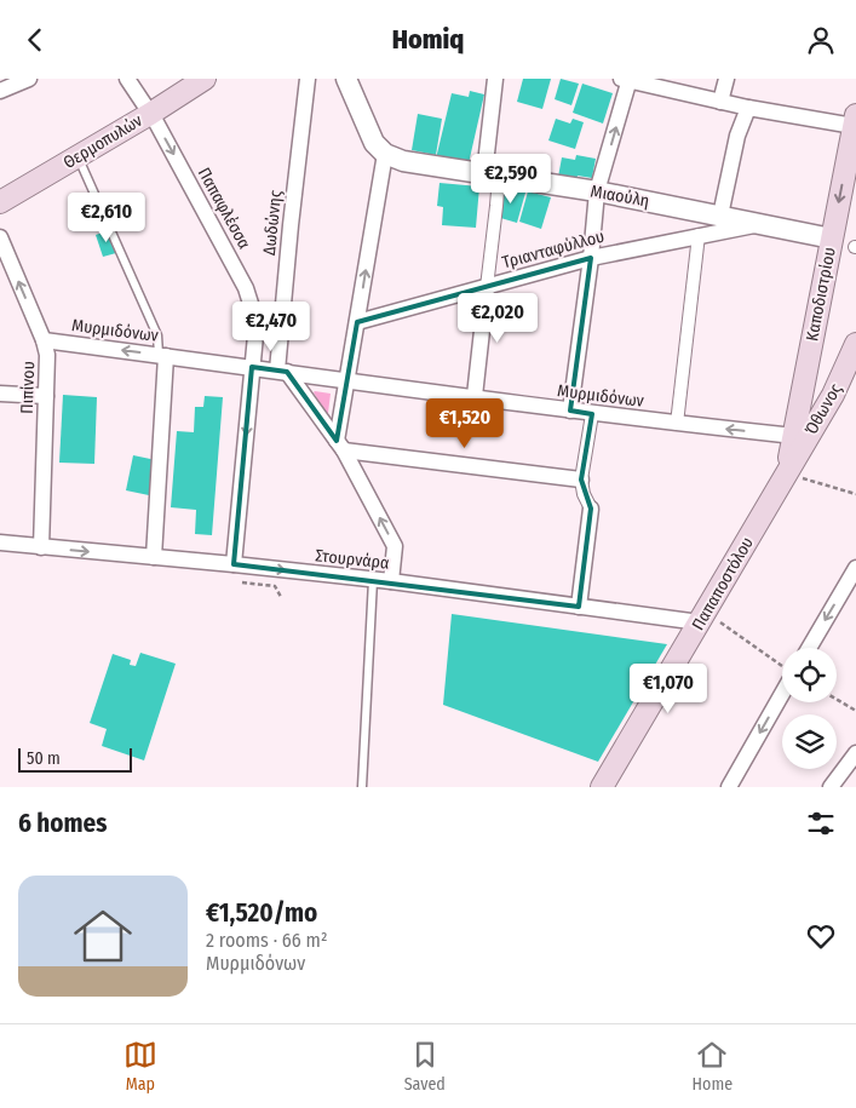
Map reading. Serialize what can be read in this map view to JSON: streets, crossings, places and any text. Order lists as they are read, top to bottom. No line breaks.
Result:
{"streets":{"main road":["Θερμοπυλών","Καποδιστρίου","Όθωνος","Παπαποστόλου"],"street":["Μιαούλη","Παπαφλέσσα","Δωδώνης","Τριανταφύλλου","Μυρμιδόνων","Πιπίνου","Στουρνάρα"]},"crossings":[["Θερμοπυλών","Παπαφλέσσα"],["Μιαούλη","Τριανταφύλλου"],["Μιαούλη","Καποδιστρίου"],["Παπαφλέσσα","Μυρμιδόνων"],["Δωδώνης","Μυρμιδόνων"],["Καποδιστρίου","Μυρμιδόνων"],["Καποδιστρίου","Όθωνος"],["Καποδιστρίου","Παπαποστόλου"],["Μυρμιδόνων","Πιπίνου"],["Πιπίνου","Στουρνάρα"],["Όθωνος","Παπαποστόλου"],["Στουρνάρα","Παπαποστόλου"]],"one_way":["Παπαφλέσσα","Στουρνάρα"],"scale_bar":"50 m","page":{"header":"Homiq","price":["€2,590","€2,610","€2,020","€2,470","€1,520","€1,070"],"scale":"50 m","heading":"6 homes","list":[{"name":"€1,520/mo","note":"2 rooms · 66 m² · Μυρμιδόνων"}],"tabs":["Map","Saved","Home"]}}
